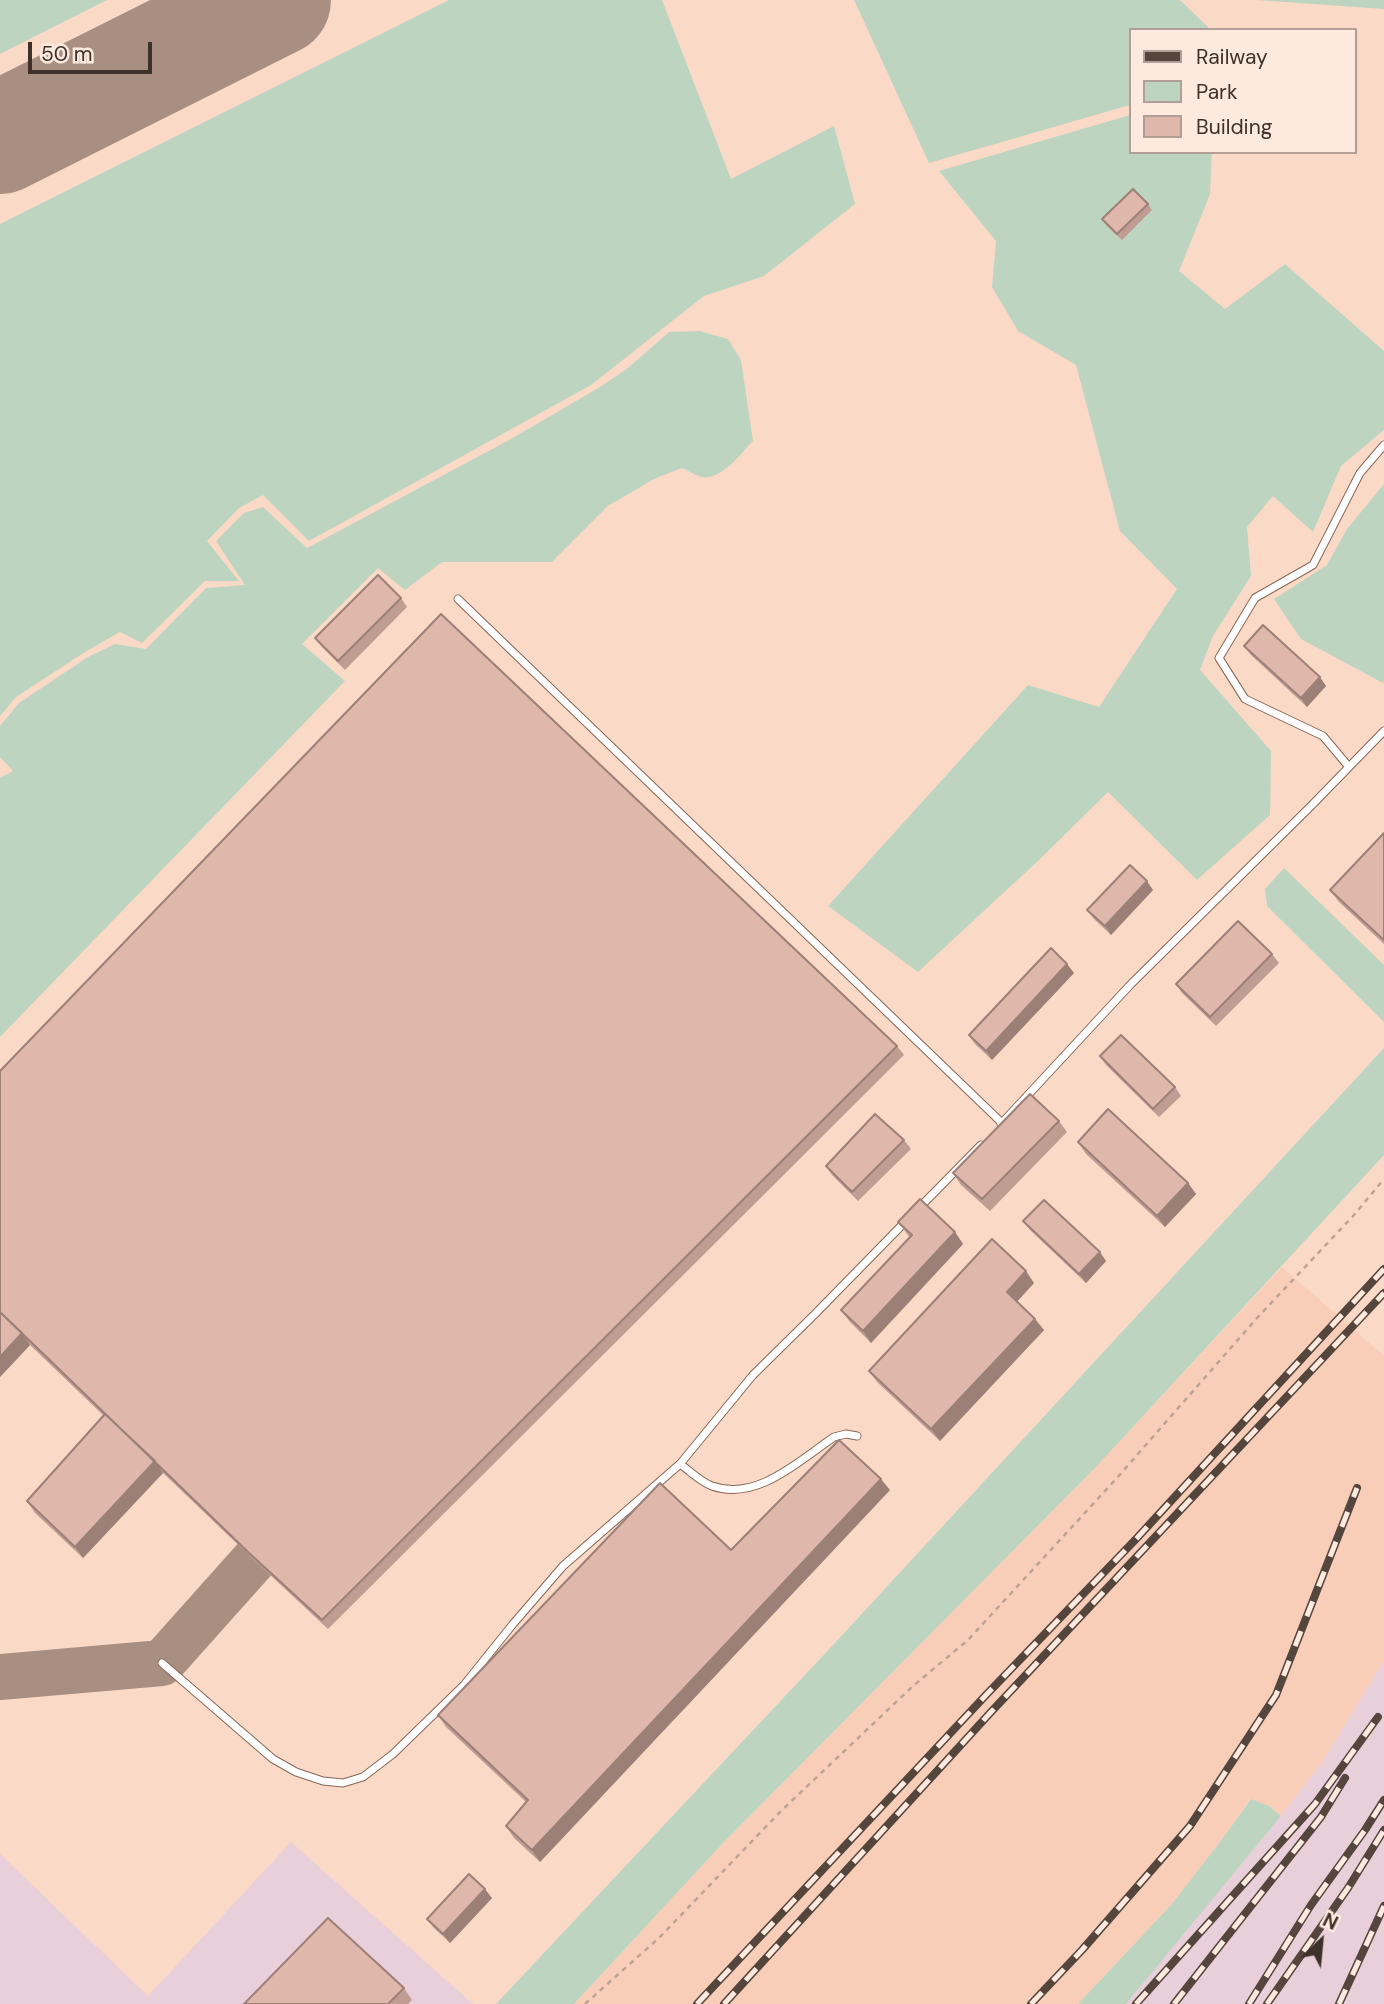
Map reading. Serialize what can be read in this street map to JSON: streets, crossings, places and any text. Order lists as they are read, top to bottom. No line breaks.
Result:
{"legend":["Railway","Park","Building"],"scale_bar":"50 m","north":"top right"}
